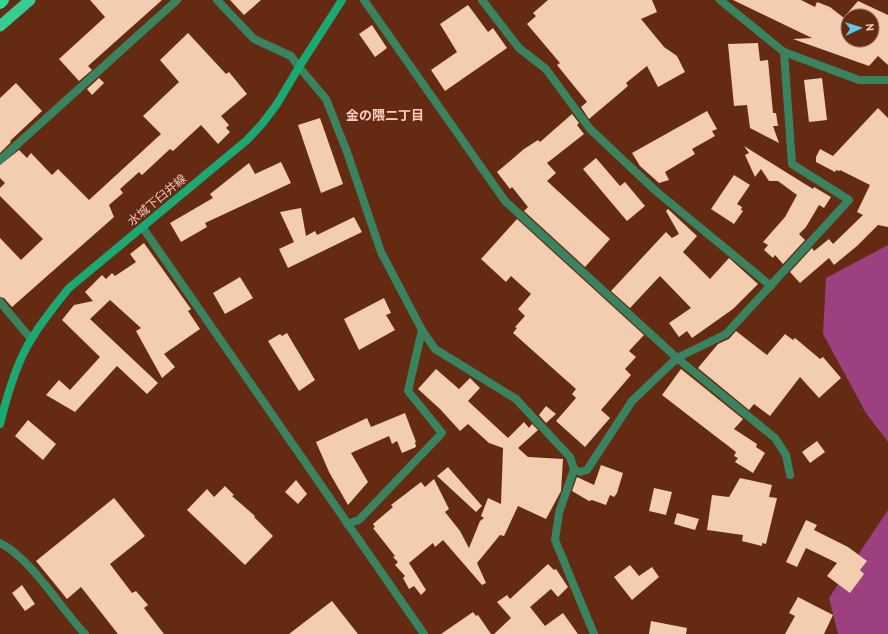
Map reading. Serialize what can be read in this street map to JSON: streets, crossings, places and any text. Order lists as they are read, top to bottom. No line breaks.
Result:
{"streets":{"main road":["水城下臼井線"]},"districts":["金の隈二丁目"],"north":"right"}
